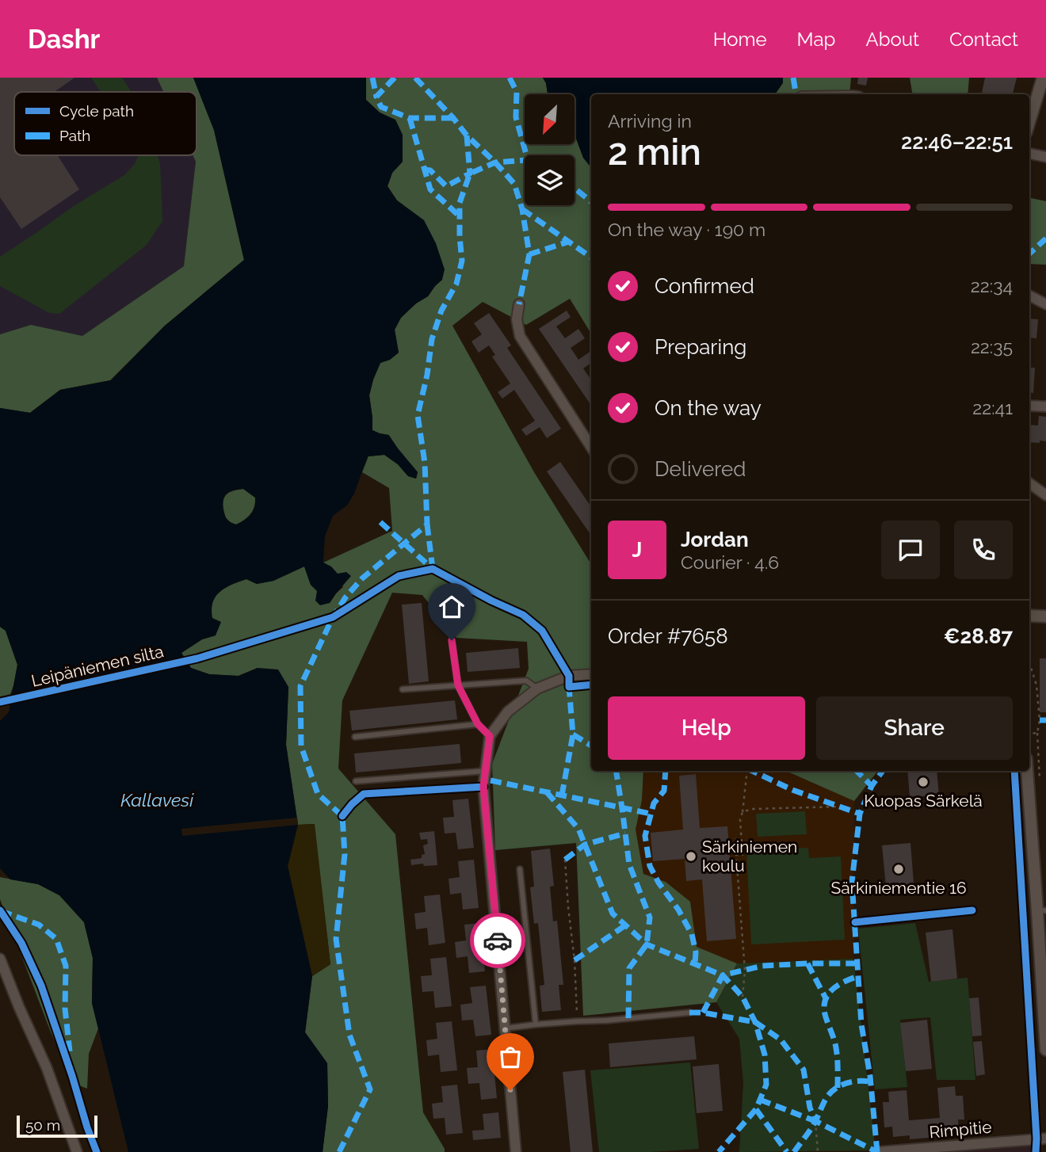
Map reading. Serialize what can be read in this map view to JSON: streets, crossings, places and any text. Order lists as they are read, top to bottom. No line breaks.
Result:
{"streets":{"street":["Rimpitie"],"cycle path":["Leipäniemen silta"]},"water":["Kallavesi"],"places":["Kuopas Särkelä","Särkiniemen koulu","Särkiniementie 16"],"legend":["Cycle path","Path"],"scale_bar":"50 m","north":"bottom left","page":{"header":"Dashr","nav":["Home","Map","About","Contact"],"heading":["2 min","Arriving in","22:46–22:51"],"panel":["Jordan","Courier · 4.6","Order #7658","€28.87"],"bar":"On the way · 190 m","list":[["Confirmed","22:34"],["Preparing","22:35"],["On the way","22:41"],"Delivered"],"round":"J","buttons":["Help","Share"],"scale":"50 m"}}
